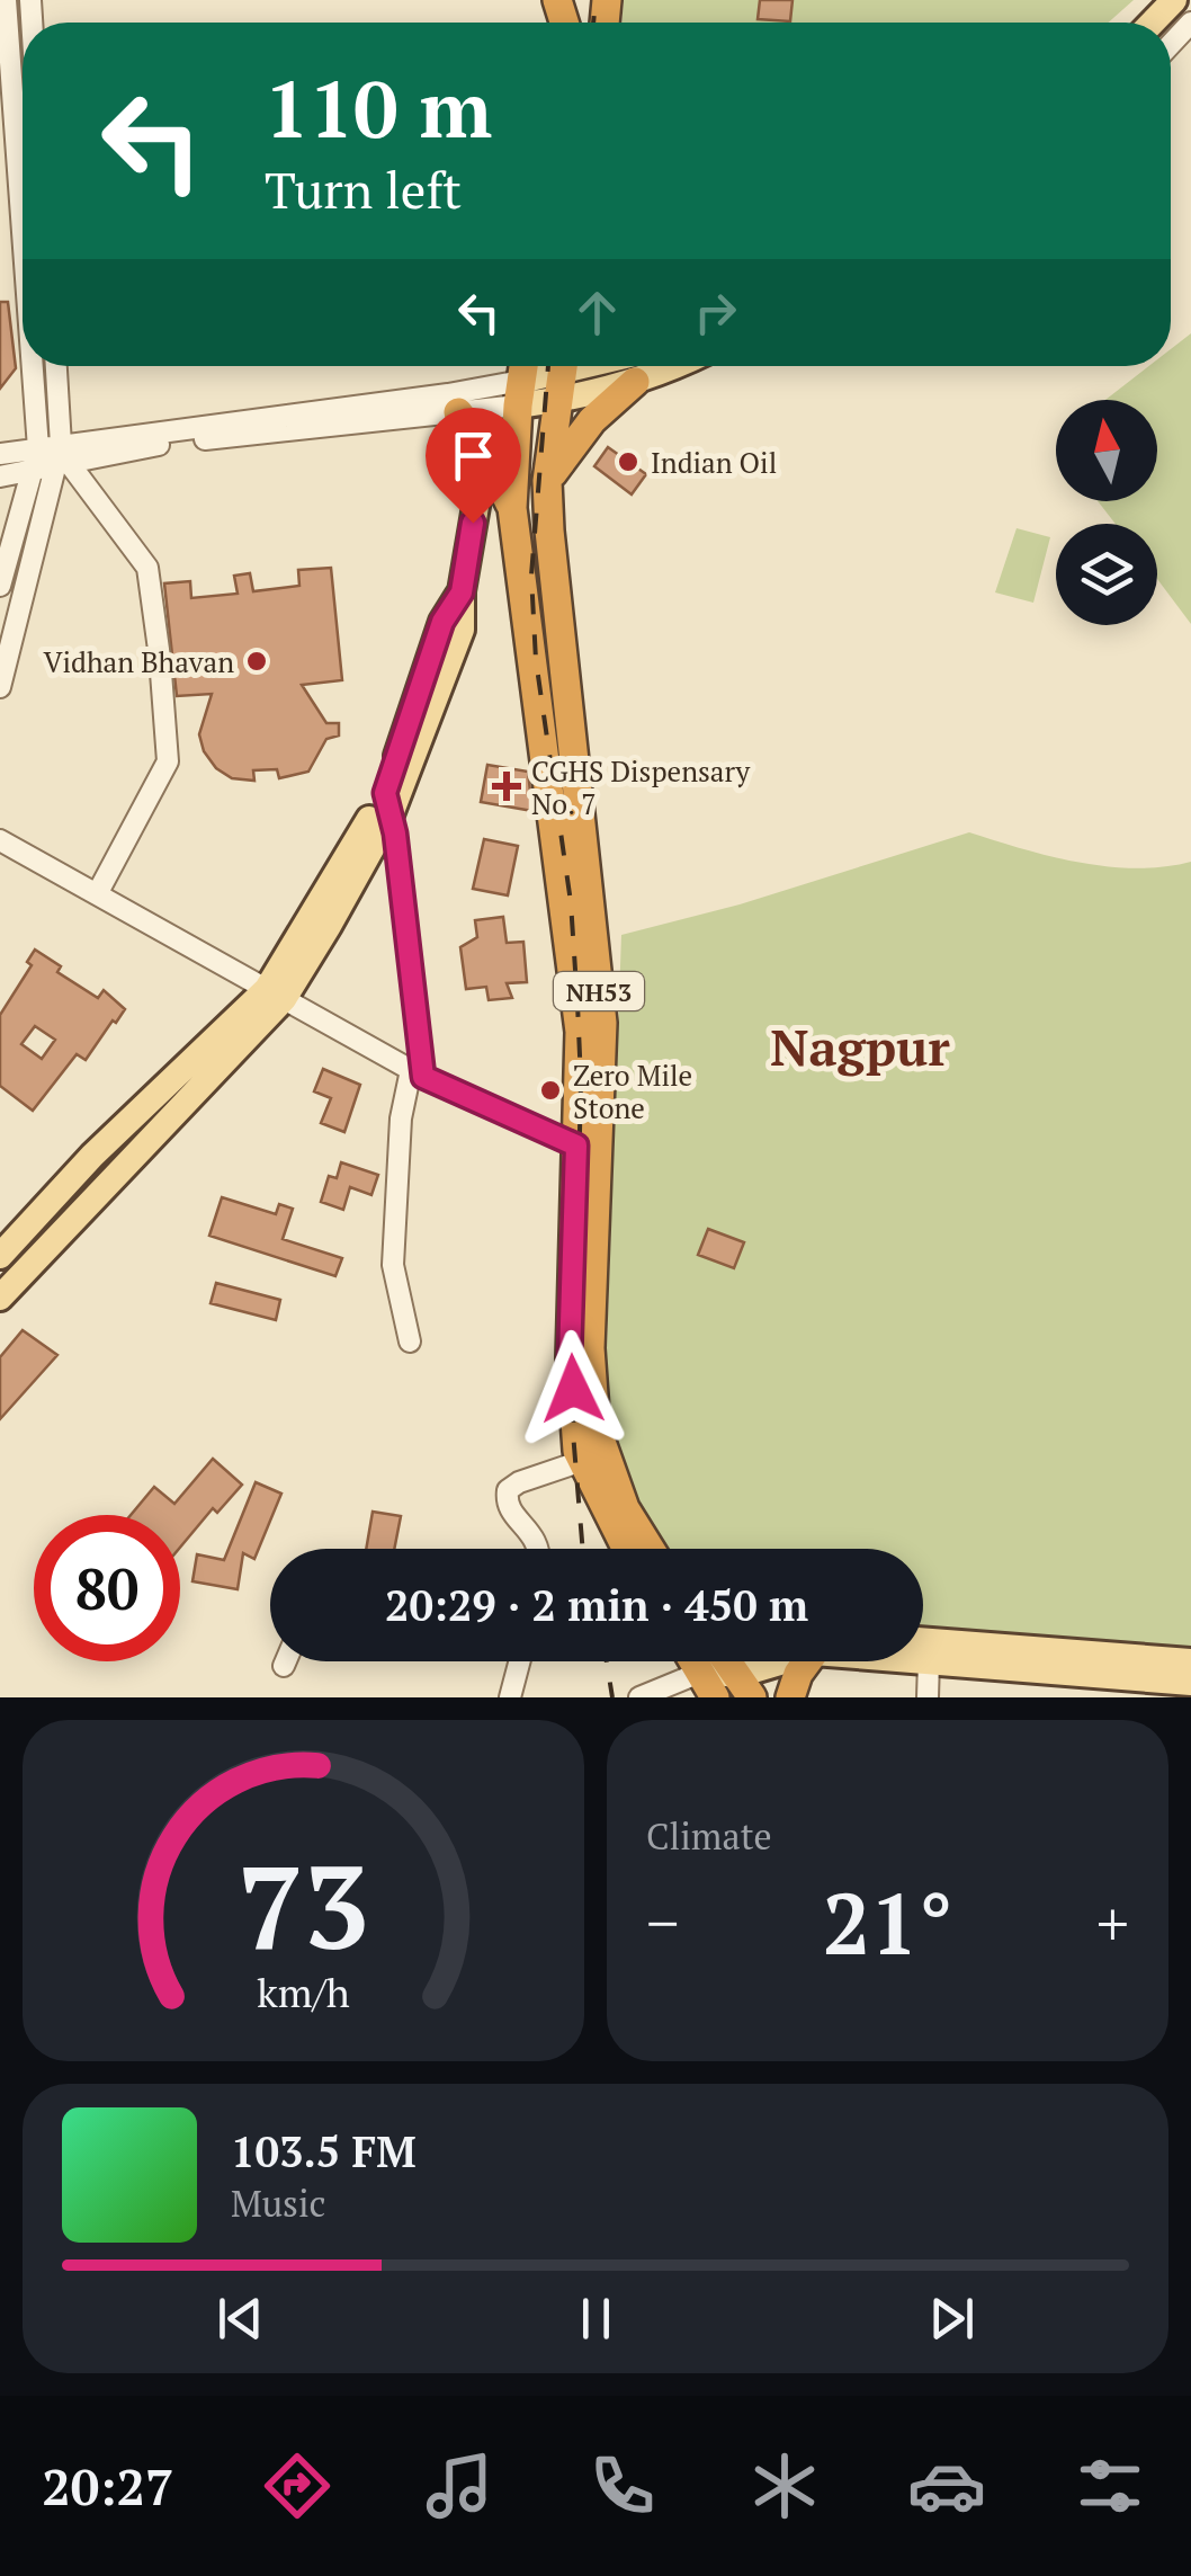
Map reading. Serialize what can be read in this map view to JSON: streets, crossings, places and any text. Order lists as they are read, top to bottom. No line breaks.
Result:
{"streets":{"highway":["NH53"]},"districts":["Nagpur"],"places":{"other":["Indian Oil","Vidhan Bhavan","Zero Mile Stone"],"health":["CGHS Dispensary No. 7"]},"north":"top","page":{"turn":["110 m","Turn left"],"limit":"80","trip":"20:29 · 2 min · 450 m","tile":"Climate","heat":["−","21°","+"],"song":["103.5 FM","Music"],"tabs":"20:27","gauge":["73","km/h"]}}
